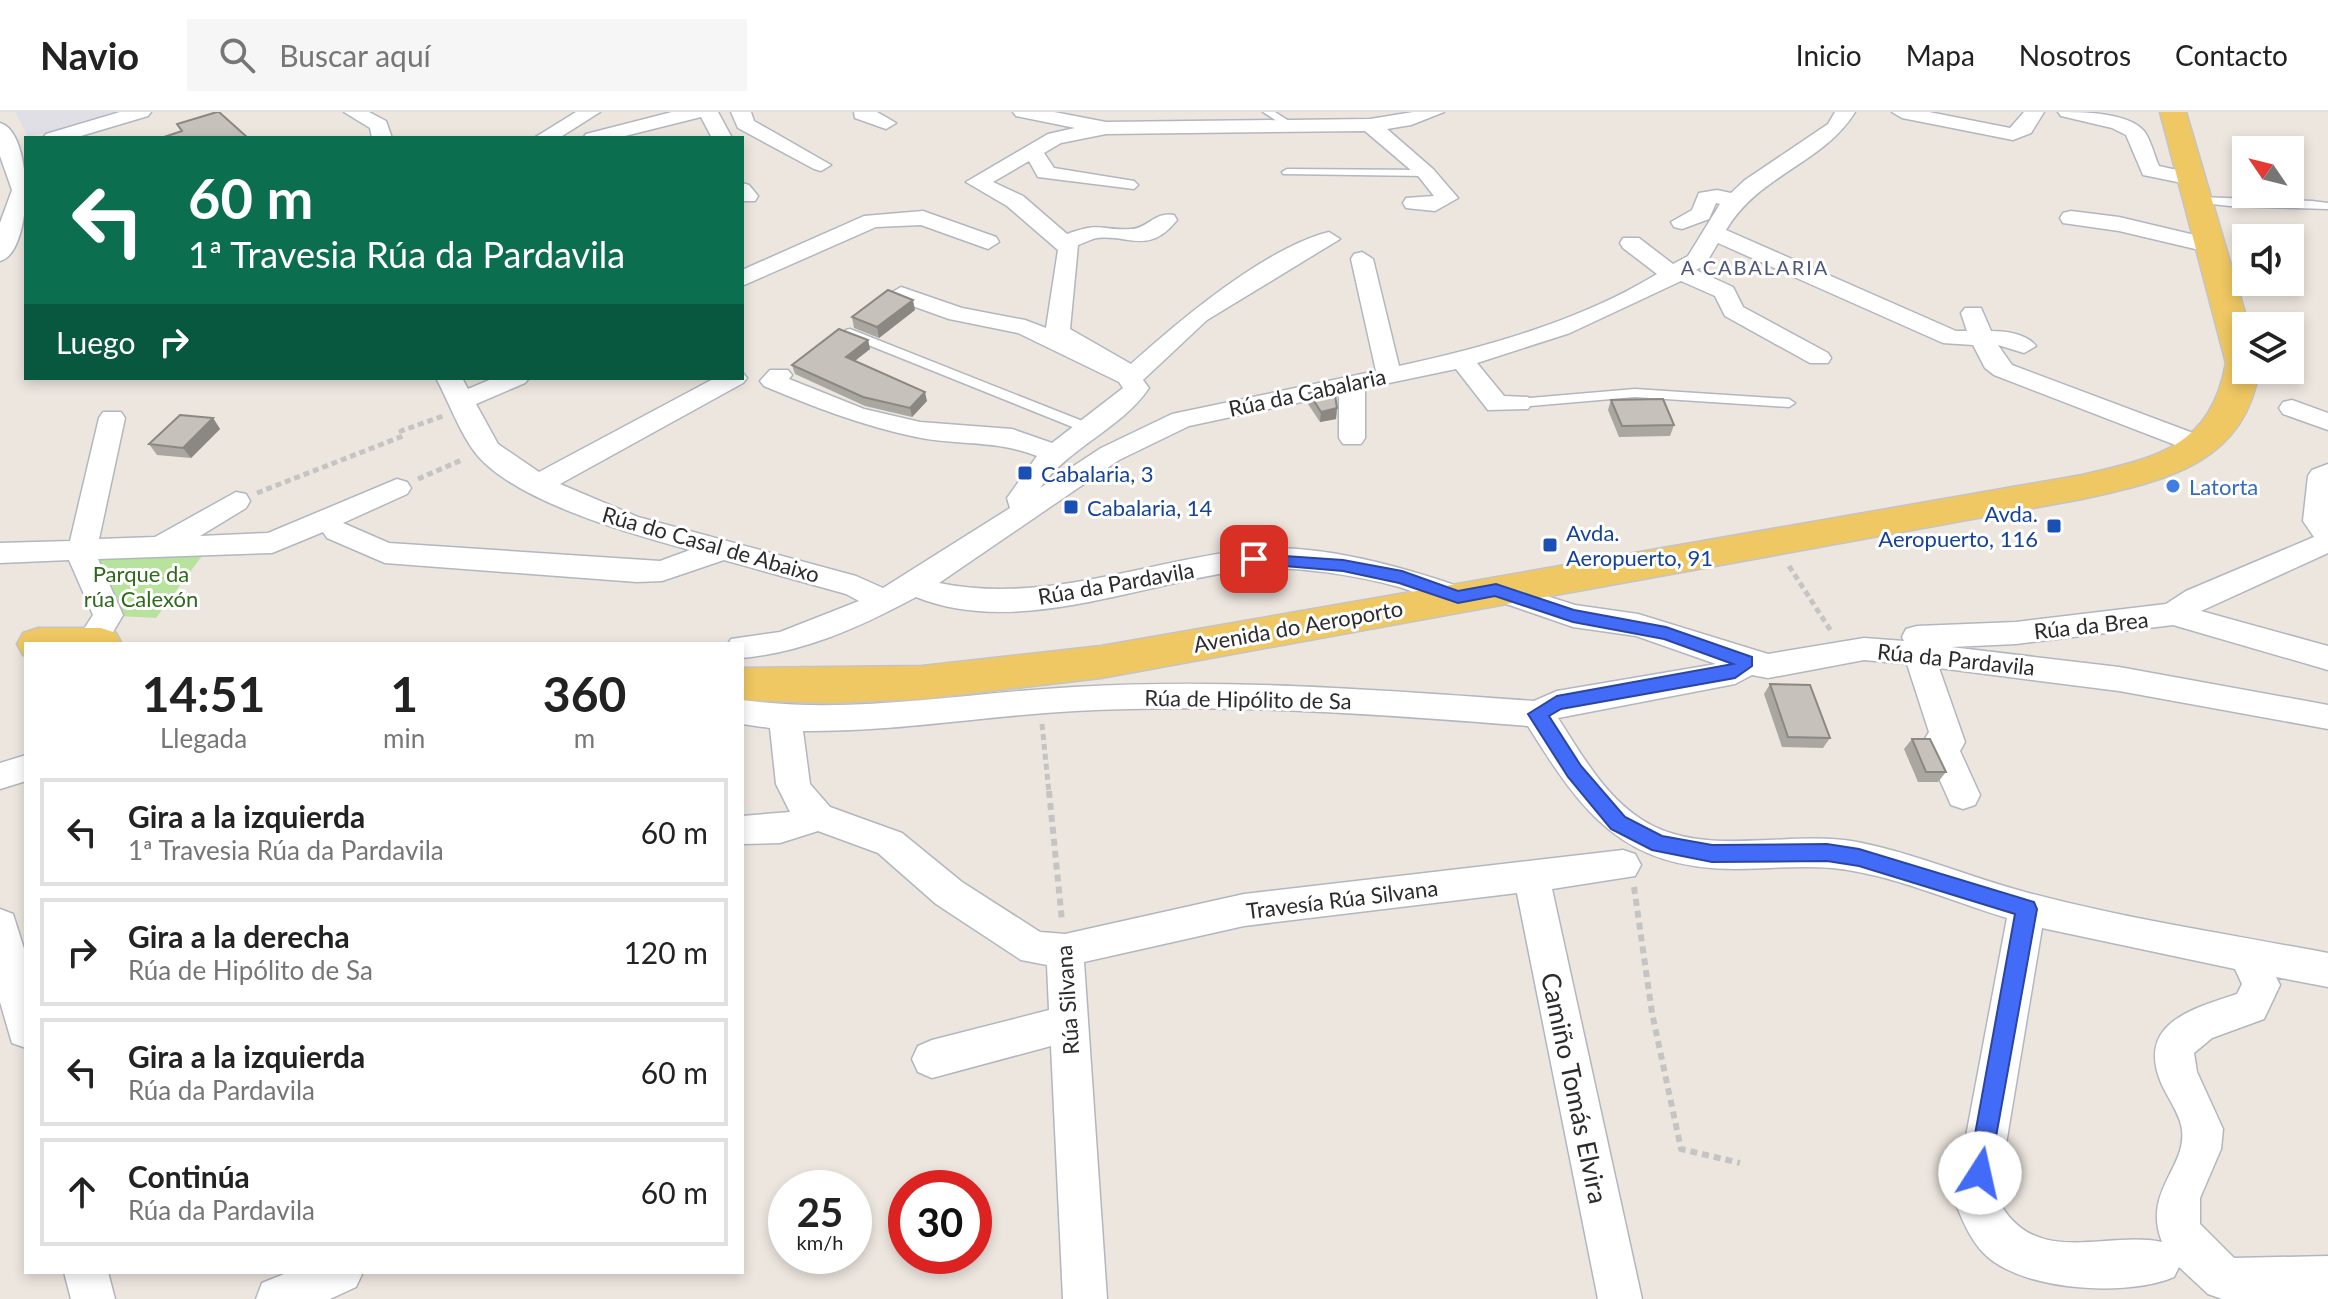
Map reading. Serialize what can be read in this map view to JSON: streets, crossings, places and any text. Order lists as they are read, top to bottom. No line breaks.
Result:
{"streets":{"main road":["Avenida do Aeroporto"],"street":["Rúa da Cabalaria","Rúa do Casal de Abaixo","Rúa da Pardavila","Rúa da Brea","Rúa de Hipólito de Sa","Travesía Rúa Silvana","Rúa Silvana","Camiño Tomás Elvira"]},"crossings":[["Rúa da Cabalaria","Rúa do Casal de Abaixo"],["Rúa da Cabalaria","Rúa da Pardavila"],["Rúa da Pardavila","Rúa da Brea"],["Rúa da Pardavila","Avenida do Aeroporto"],["Rúa da Pardavila","Rúa de Hipólito de Sa"],["Rúa de Hipólito de Sa","Rúa Silvana"],["Travesía Rúa Silvana","Rúa Silvana"],["Travesía Rúa Silvana","Camiño Tomás Elvira"]],"districts":["A CABALARIA"],"parks":["Parque da rúa Calexón"],"places":{"transit":["Cabalaria, 3","Cabalaria, 14","Avda. Aeropuerto, 116","Avda. Aeropuerto, 91"],"other":["Latorta"]},"north":"top left","page":{"header":"Navio","search":"Buscar aquí","nav":["Inicio","Mapa","Nosotros","Contacto"],"turn":["60 m","1ª Travesia Rúa da Pardavila"],"then":"Luego","eta":["14:51","Llegada","1","min","360","m"],"list":[{"name":"Gira a la izquierda","note":"1ª Travesia Rúa da Pardavila","value":"60 m"},{"name":"Gira a la derecha","note":"Rúa de Hipólito de Sa","value":"120 m"},{"name":"Gira a la izquierda","note":"Rúa da Pardavila","value":"60 m"},{"name":"Continúa","note":"Rúa da Pardavila","value":"60 m"}],"speed":"25 km/h","limit":"30"}}
